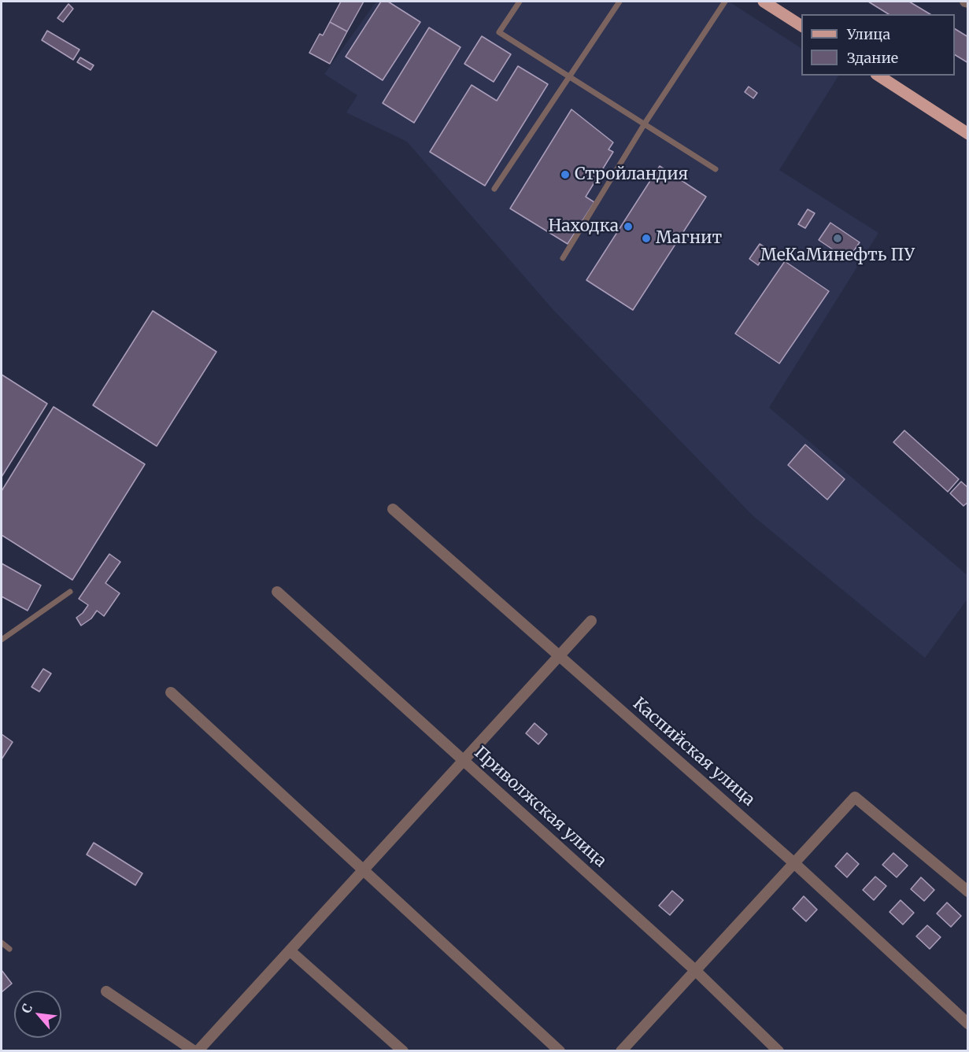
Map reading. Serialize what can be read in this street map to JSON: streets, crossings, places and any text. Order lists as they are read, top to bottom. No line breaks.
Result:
{"streets":{"street":["Каспийская улица","Приволжская улица"]},"places":["Стройландия","Находка","Магнит","МеКаМинефть ПУ"],"legend":["Улица","Здание"],"north":"top left"}
